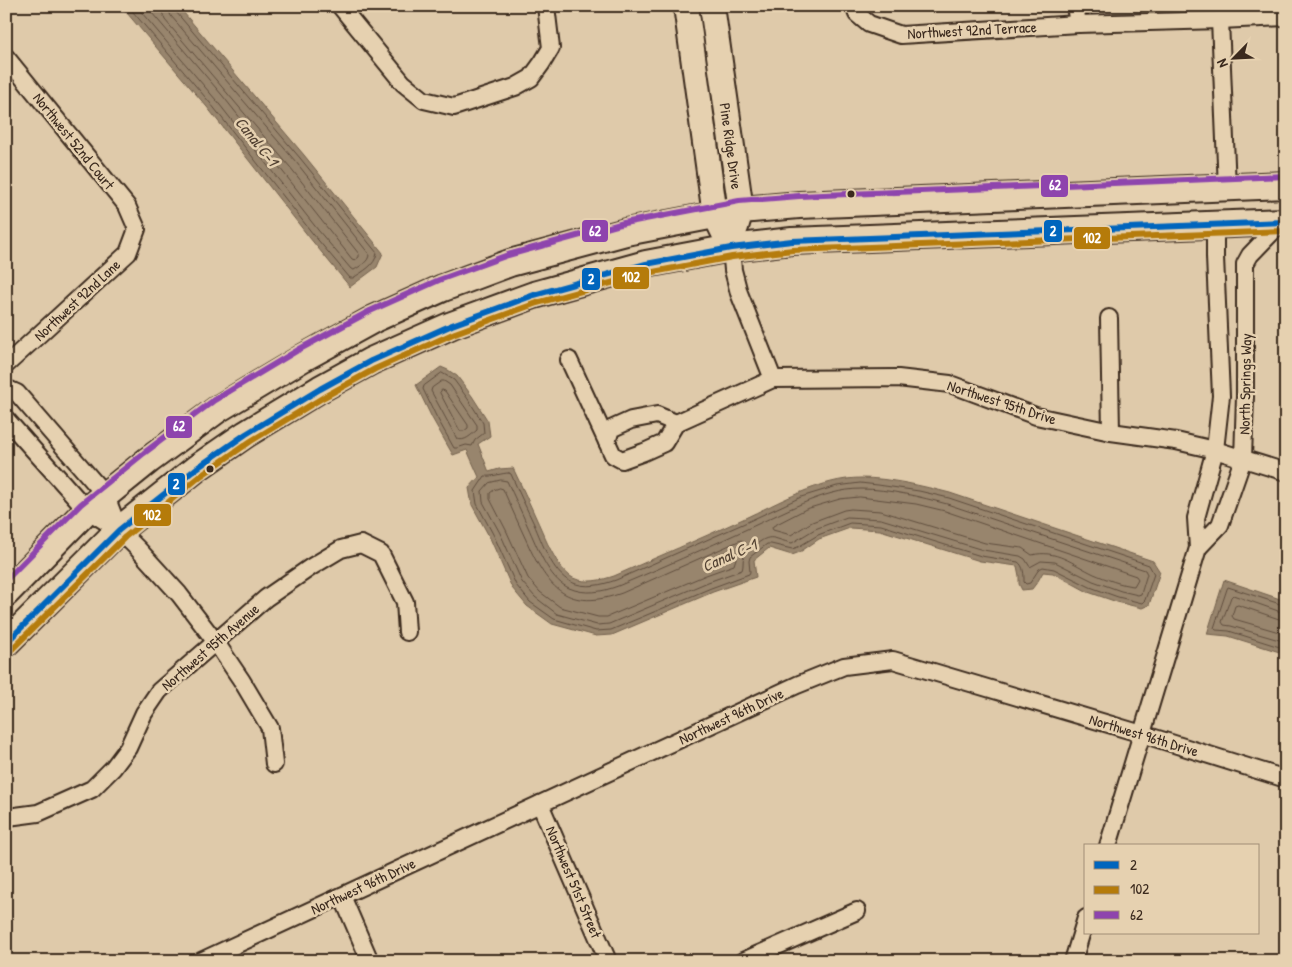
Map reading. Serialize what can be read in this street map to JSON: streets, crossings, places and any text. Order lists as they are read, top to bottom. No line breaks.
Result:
{"streets":{"street":["Northwest 92nd Terrace","Northwest 52nd Court","Pine Ridge Drive","Northwest 92nd Lane","North Springs Way","Northwest 95th Drive","Northwest 95th Avenue","Northwest 96th Drive","Northwest 51st Street"]},"crossings":[["Northwest 52nd Court","Northwest 92nd Lane"],["North Springs Way","Northwest 95th Drive"],["North Springs Way","Northwest 96th Drive"],["Northwest 96th Drive","Northwest 51st Street"]],"water":["Canal C-1"],"lines":["transit line 62","transit line 2","transit line 102"],"legend":["2","102","62"],"north":"bottom left"}
